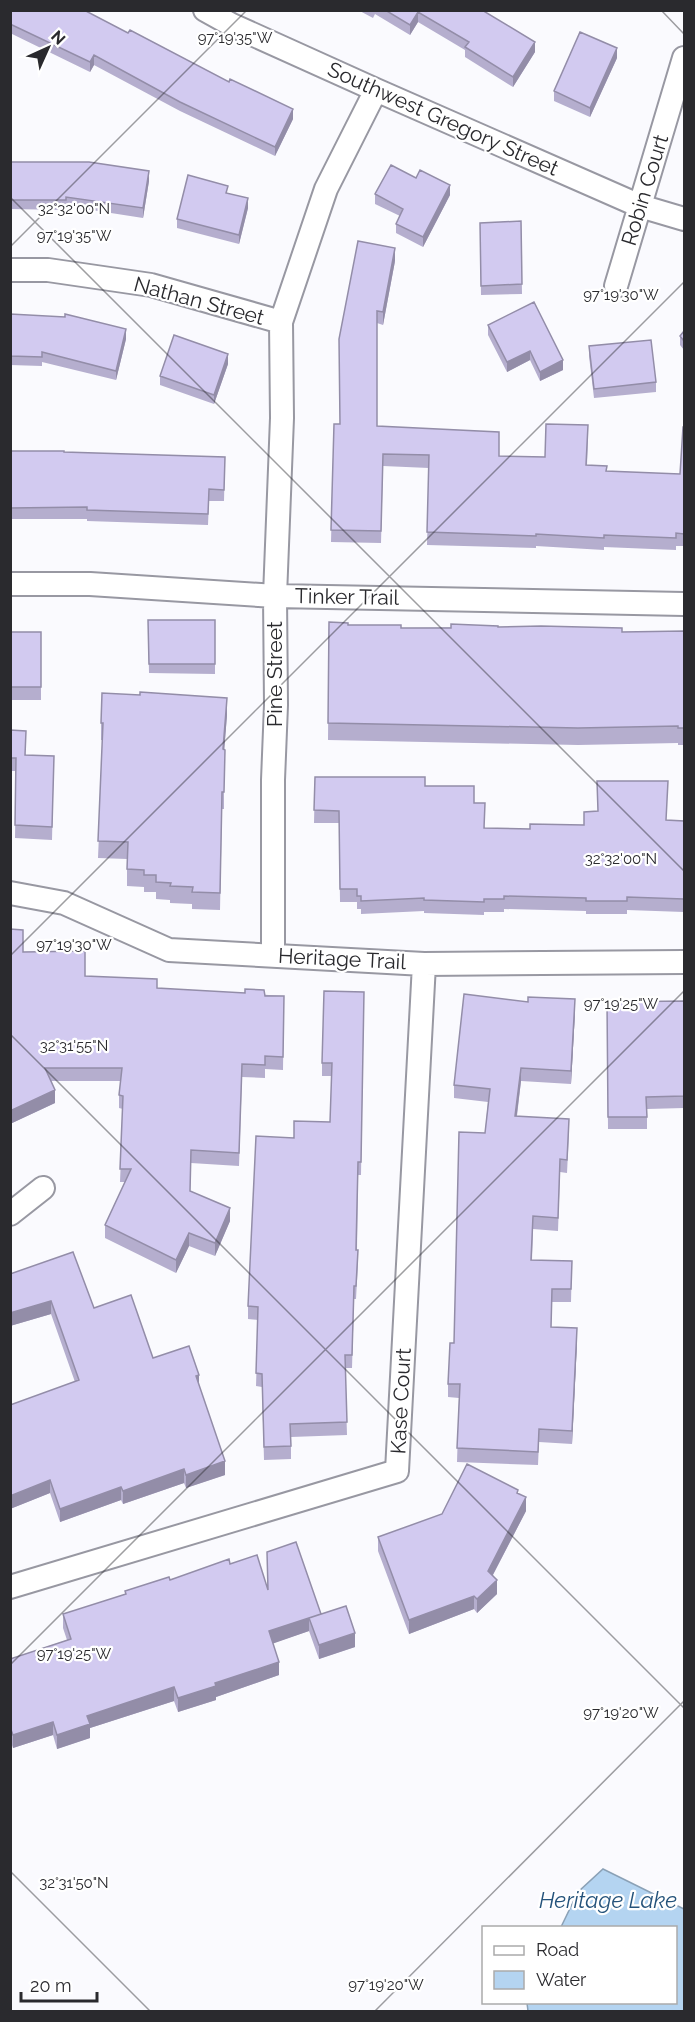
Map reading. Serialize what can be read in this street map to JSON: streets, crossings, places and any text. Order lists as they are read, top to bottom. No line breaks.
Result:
{"streets":{"street":["Southwest Gregory Street","Robin Court","Nathan Street","Tinker Trail","Pine Street","Heritage Trail","Kase Court"]},"crossings":[["Southwest Gregory Street","Robin Court"],["Southwest Gregory Street","Nathan Street"],["Nathan Street","Pine Street"],["Tinker Trail","Pine Street"],["Pine Street","Heritage Trail"],["Heritage Trail","Kase Court"]],"water":["Heritage Lake"],"legend":["Road","Water"],"scale_bar":"20 m","north":"top right","coordinates":["97°19'35\"W","32°32'00\"N","97°19'30\"W","97°19'25\"W","32°31'55\"N","97°19'20\"W","32°31'50\"N"]}
